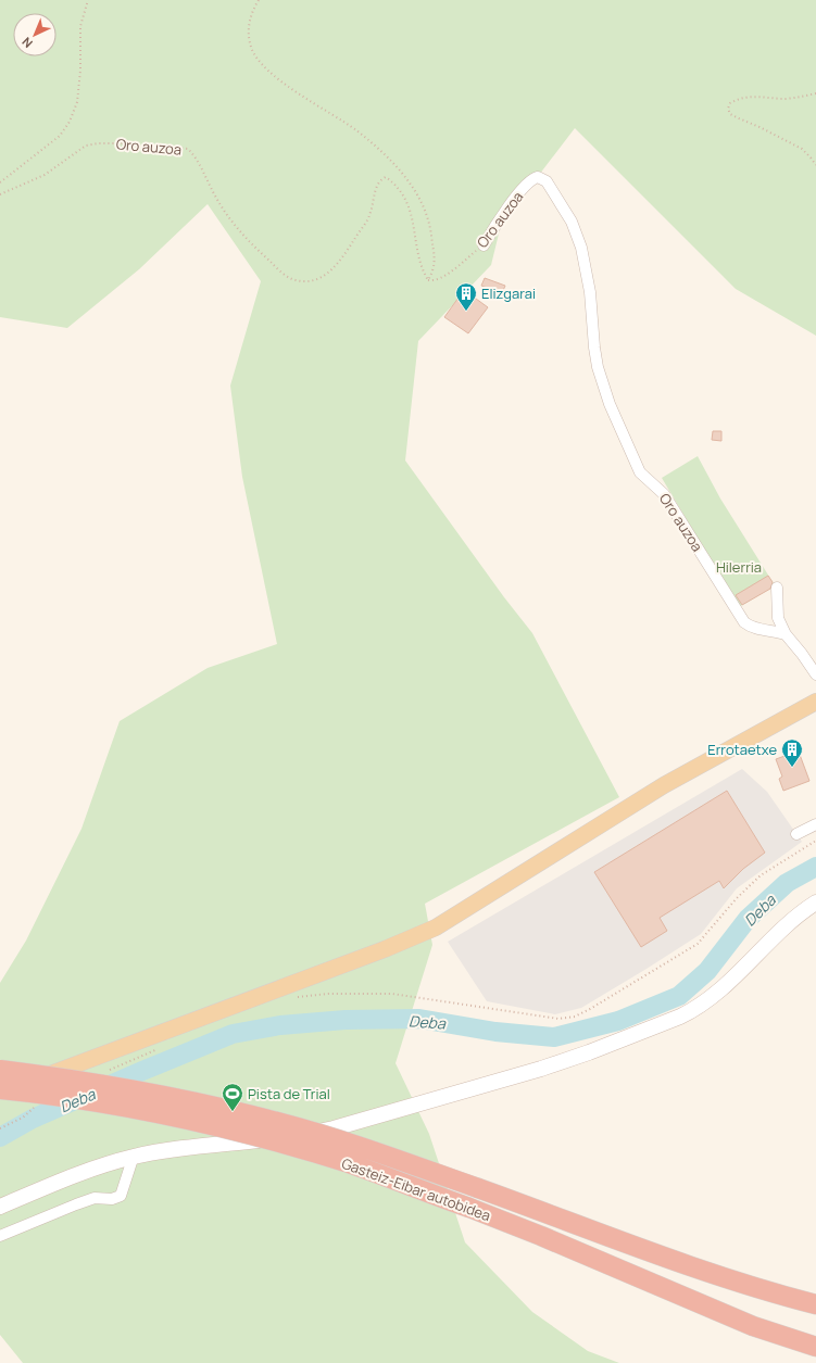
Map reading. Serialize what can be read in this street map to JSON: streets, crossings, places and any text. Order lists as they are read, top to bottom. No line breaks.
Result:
{"streets":{"highway":["Gasteiz-Eibar autobidea"],"street":["Oro auzoa"]},"water":["Deba"],"parks":["Hilerria"],"places":{"building":["Elizgarai","Errotaetxe"],"sports":["Pista de Trial"]},"north":"bottom left"}
